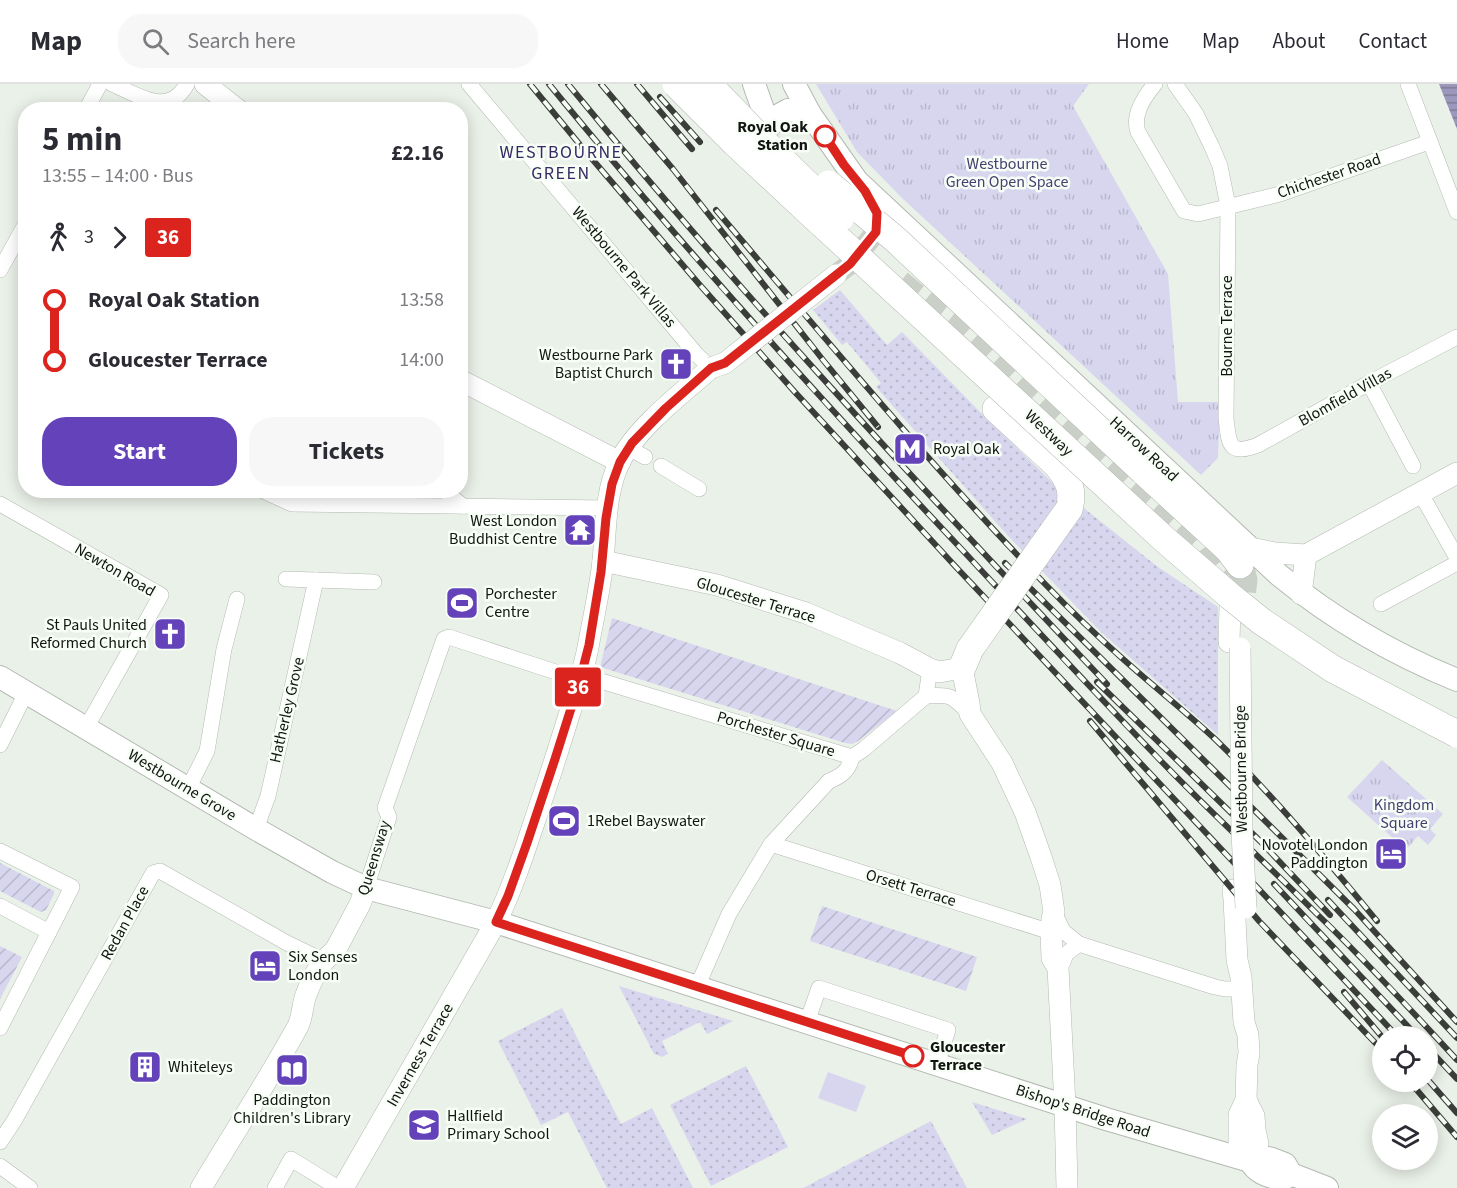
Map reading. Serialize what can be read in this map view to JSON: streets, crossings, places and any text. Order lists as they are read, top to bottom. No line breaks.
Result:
{"streets":{"highway":["Westway"],"main road":["Harrow Road","Westbourne Grove","Bishop's Bridge Road"],"street":["Chichester Road","Westbourne Park Villas","Bourne Terrace","Blomfield Villas","Newton Road","Gloucester Terrace","Hatherley Grove","Porchester Square","Westbourne Bridge","Queensway","Orsett Terrace","Redan Place","Inverness Terrace"]},"crossings":[["Chichester Road","Bourne Terrace"],["Bourne Terrace","Blomfield Villas"],["Newton Road","Westbourne Grove"],["Gloucester Terrace","Inverness Terrace"],["Hatherley Grove","Westbourne Grove"],["Porchester Square","Queensway"],["Porchester Square","Inverness Terrace"],["Westbourne Bridge","Bishop's Bridge Road"],["Westbourne Grove","Queensway"],["Westbourne Grove","Bishop's Bridge Road"],["Queensway","Redan Place"],["Queensway","Inverness Terrace"],["Queensway","Bishop's Bridge Road"],["Inverness Terrace","Bishop's Bridge Road"]],"districts":["WESTBOURNE GREEN"],"parks":["Westbourne Green Open Space","Kingdom Square"],"places":{"other":["Royal Oak Station","Gloucester Terrace"],"church":["Westbourne Park Baptist Church","St Pauls United Reformed Church"],"metro station":["Royal Oak"],"temple":["West London Buddhist Centre"],"sports":["Porchester Centre","1Rebel Bayswater"],"hotel":["Novotel London Paddington","Six Senses London"],"building":["Whiteleys"],"library":["Paddington Children's Library"],"school or university":["Hallfield Primary School"]},"lines":["bus line 36"],"page":{"header":"Map","search":"Search here","nav":["Home","Map","About","Contact"],"on_map":"36","heading":["5 min","13:55 – 14:00 · Bus","£2.16"],"legs":["3","36"],"list":[{"name":"Royal Oak Station","value":"13:58"},{"name":"Gloucester Terrace","value":"14:00"}],"buttons":["Start","Tickets"]}}
